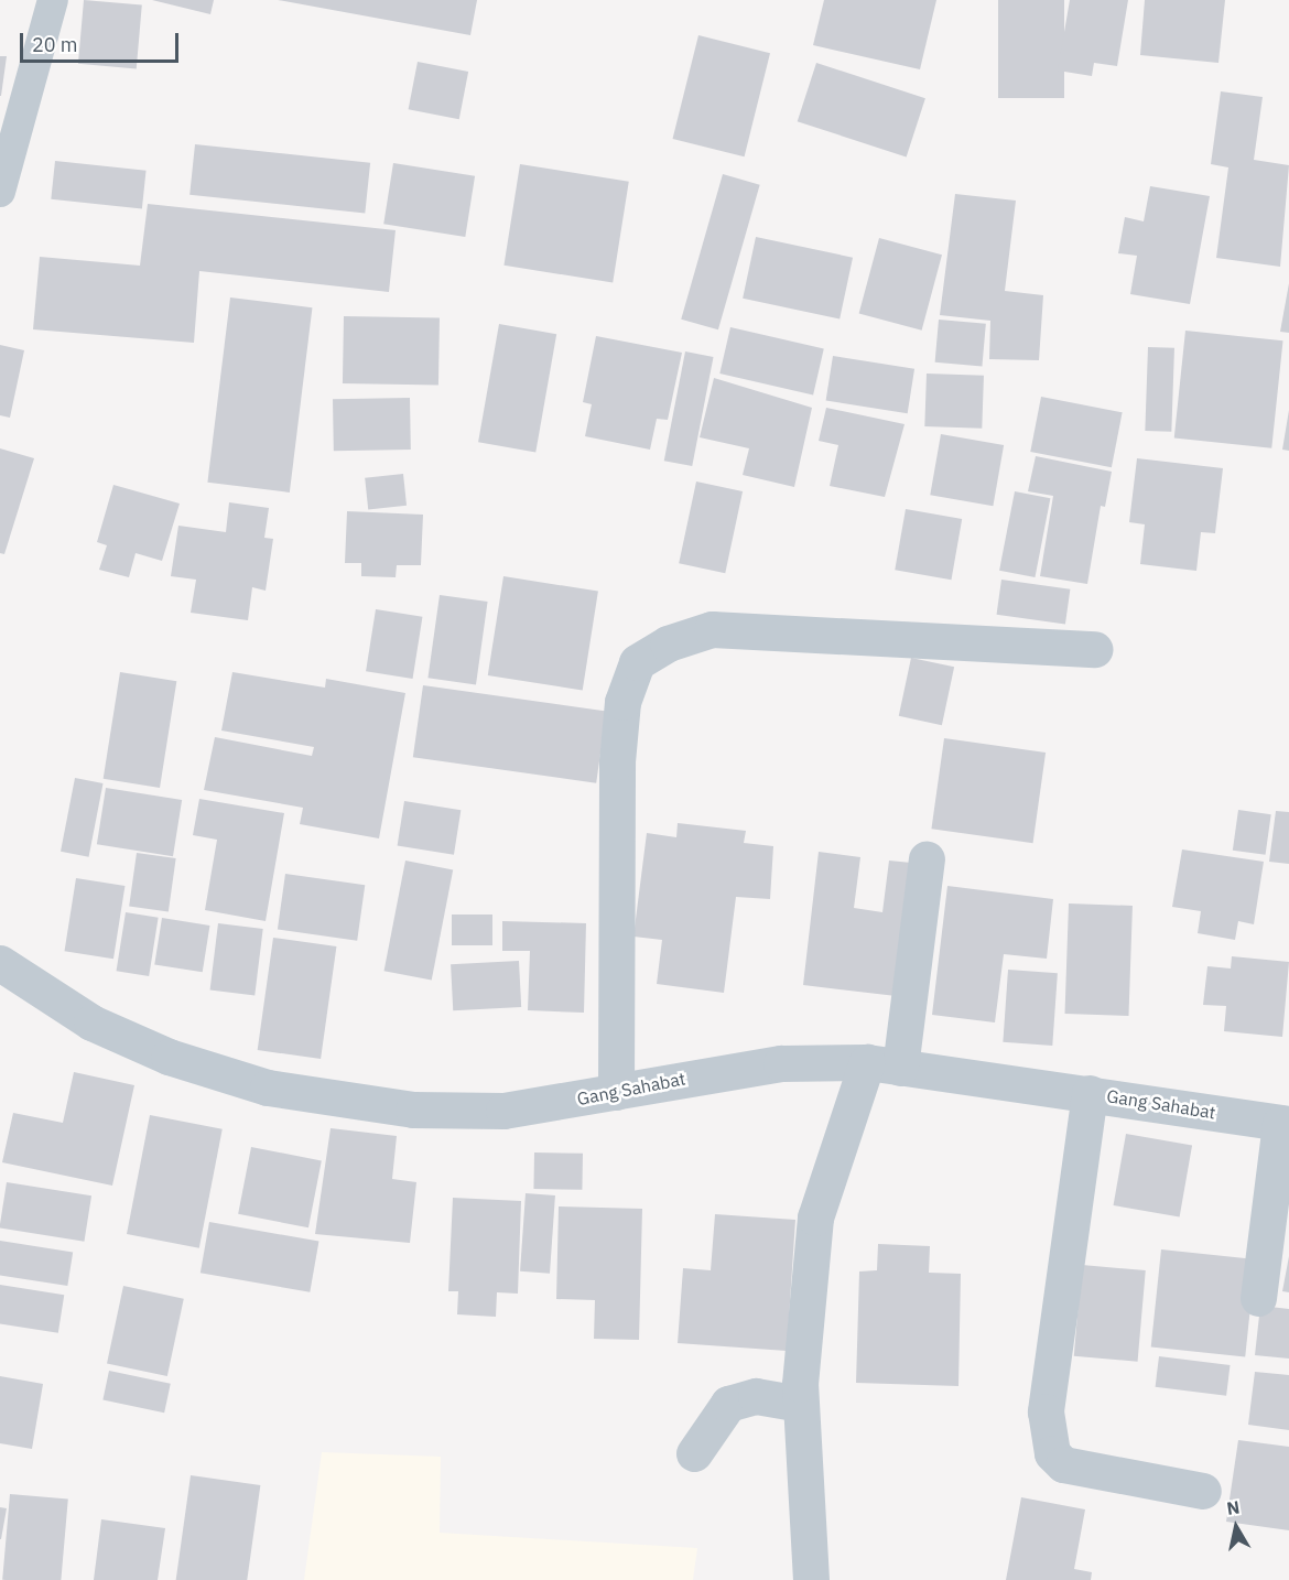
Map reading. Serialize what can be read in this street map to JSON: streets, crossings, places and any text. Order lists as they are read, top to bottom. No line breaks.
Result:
{"streets":{"street":["Gang Sahabat"]},"scale_bar":"20 m","north":"top"}
